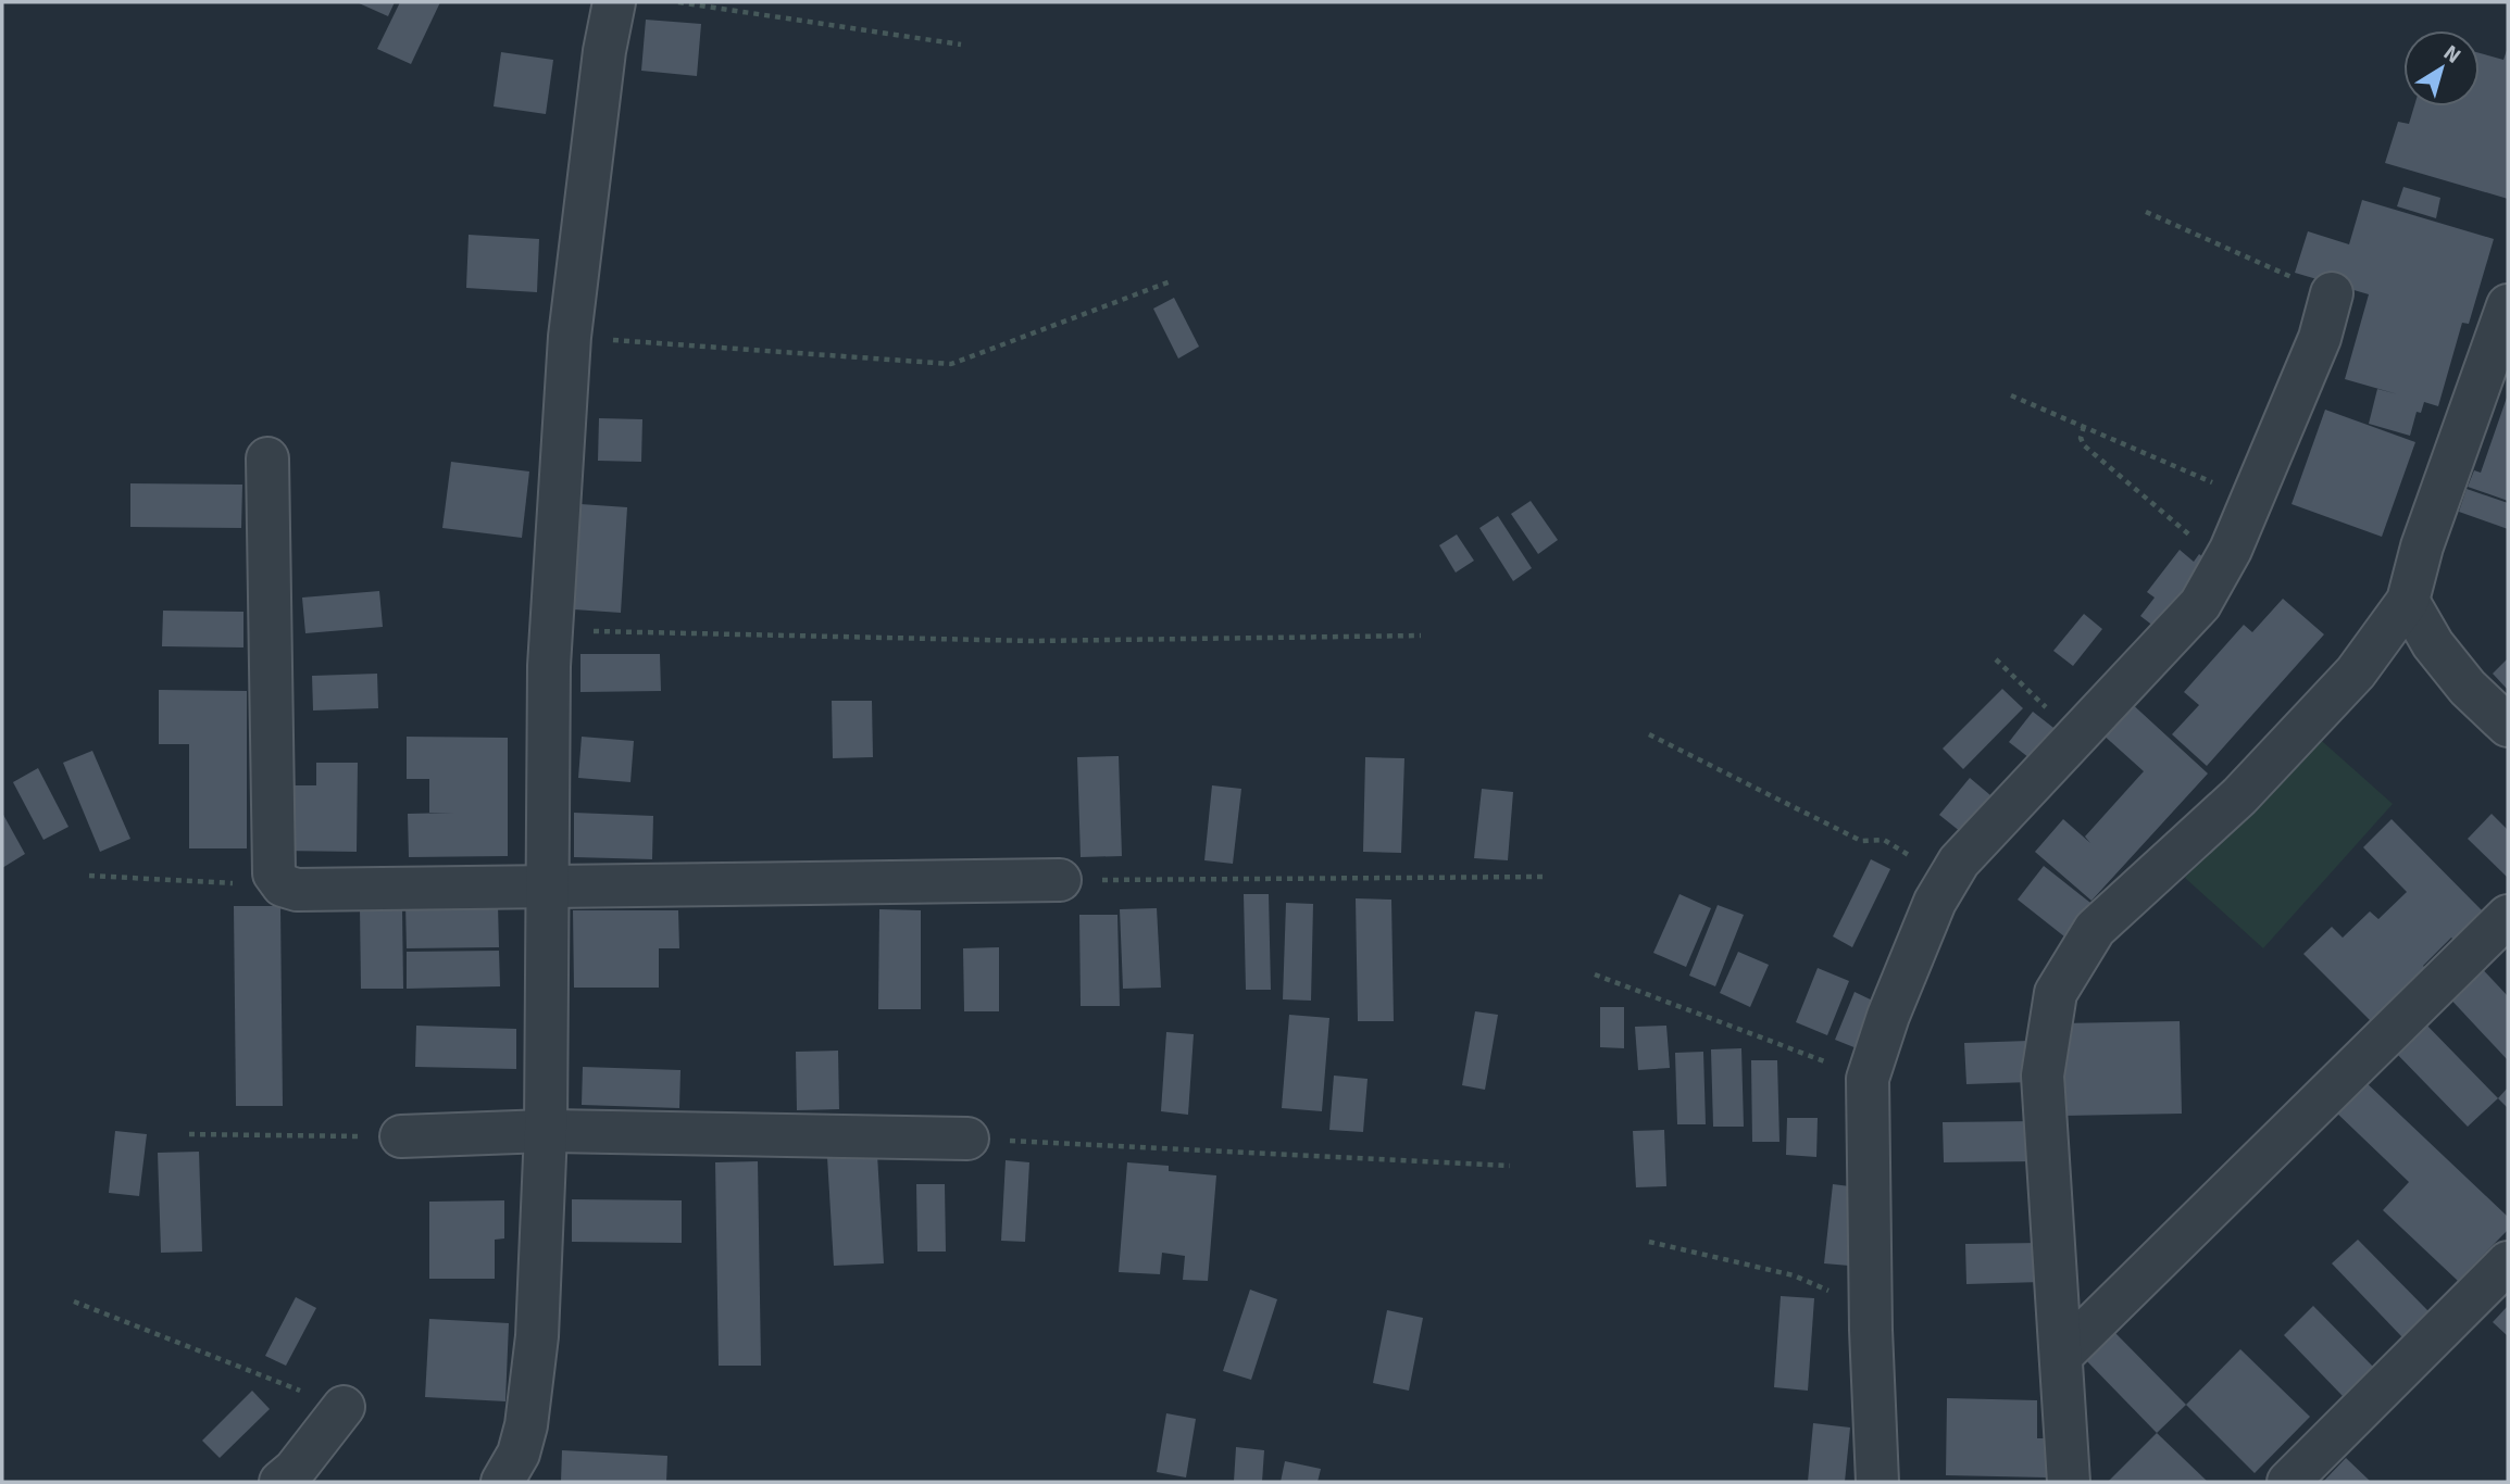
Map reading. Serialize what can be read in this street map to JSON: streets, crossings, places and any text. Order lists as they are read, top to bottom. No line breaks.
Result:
{"north":"top right"}
